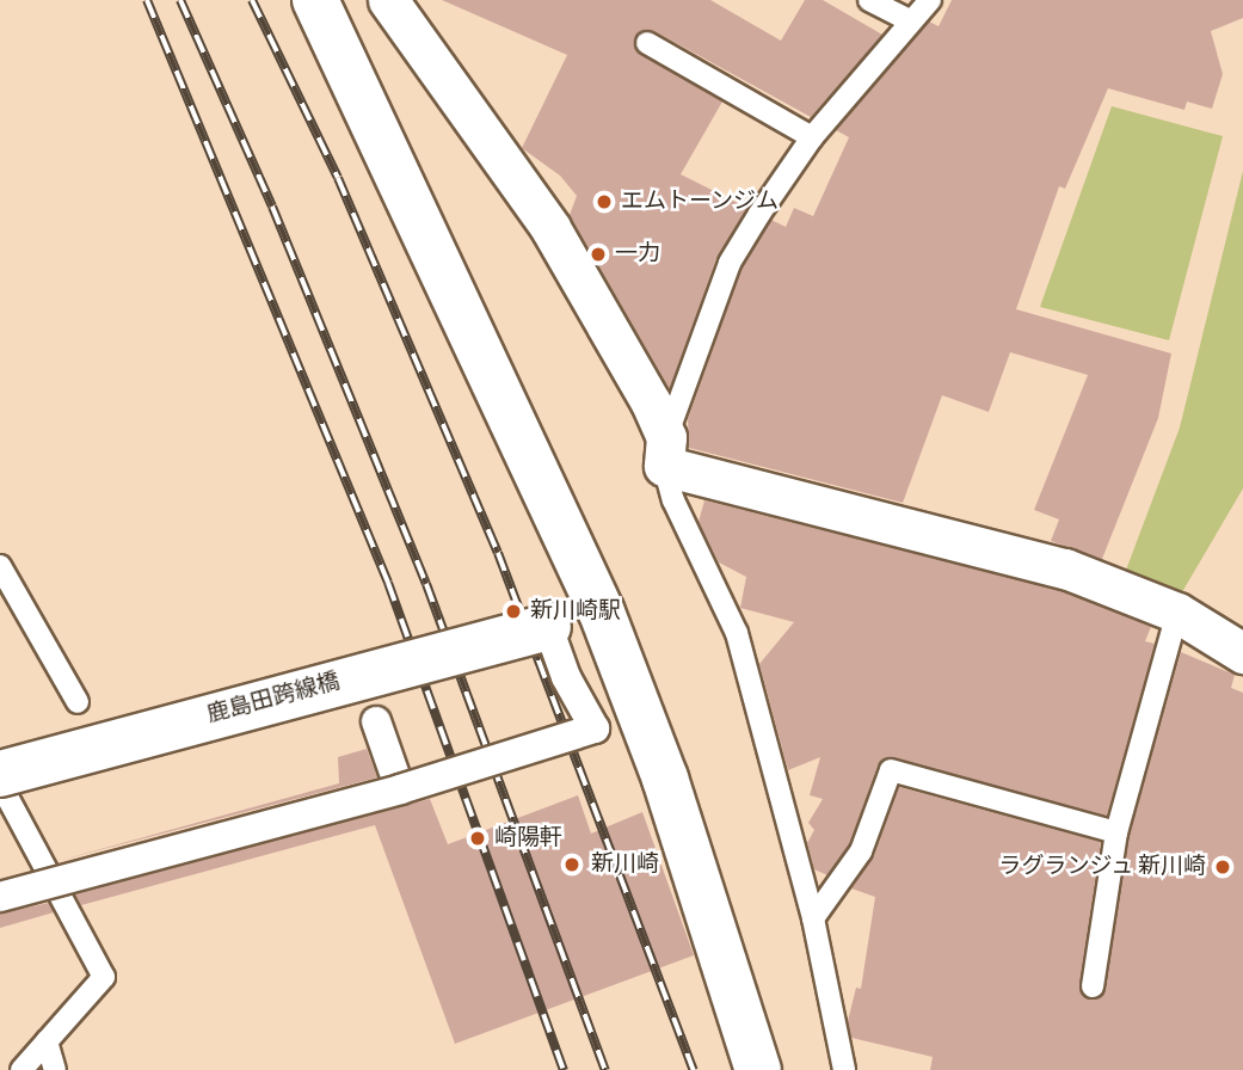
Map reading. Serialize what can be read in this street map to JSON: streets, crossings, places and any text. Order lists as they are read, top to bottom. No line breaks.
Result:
{"streets":{"street":["鹿島田跨線橋"]},"places":["エムトーンジム","一力","新川崎駅","崎陽軒","新川崎","ラグランジュ 新川崎"]}
